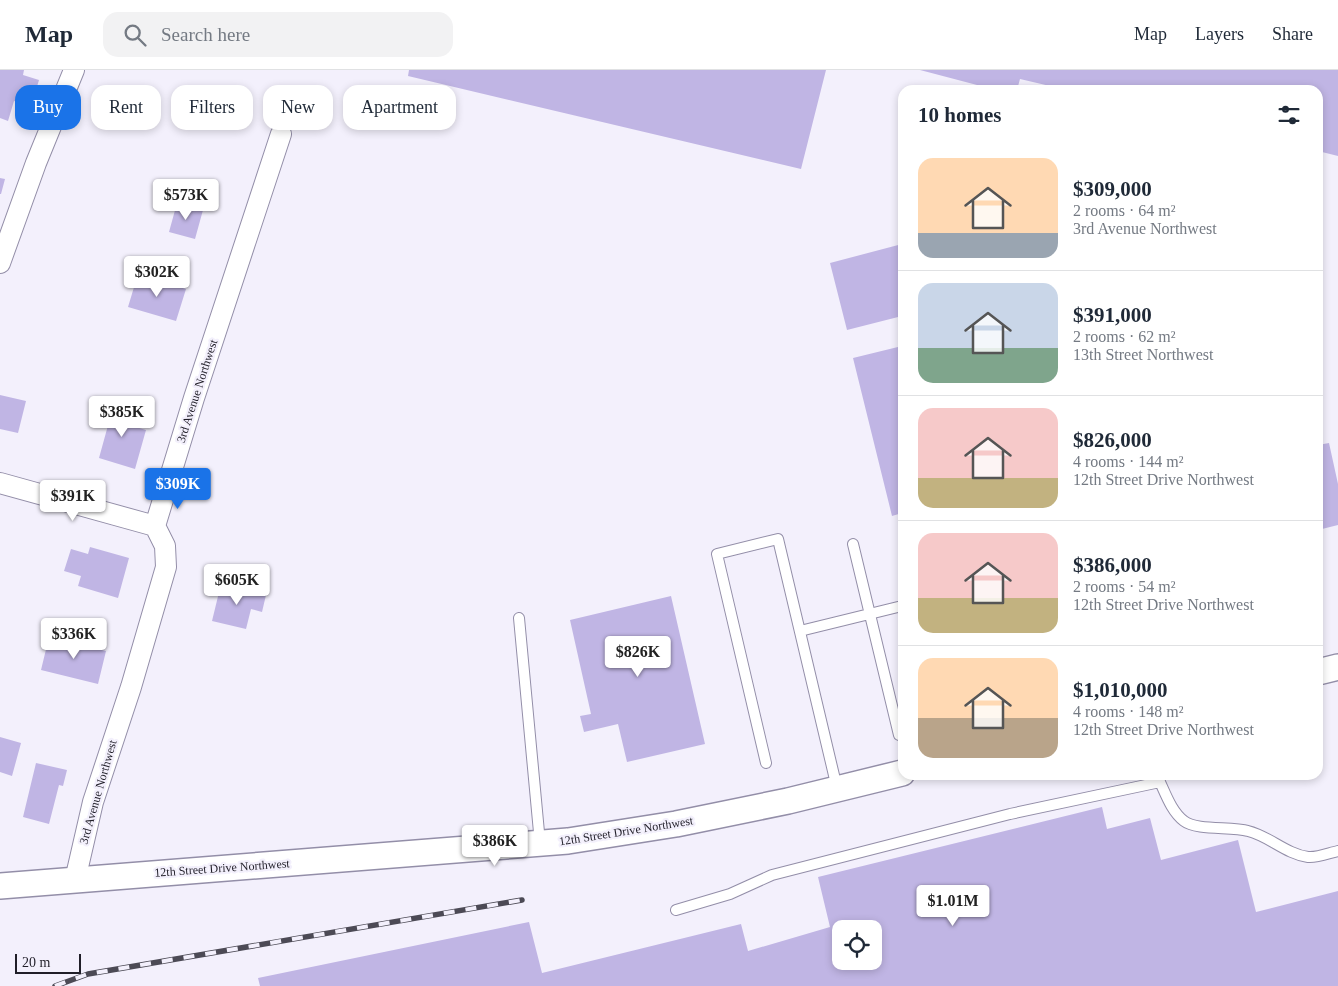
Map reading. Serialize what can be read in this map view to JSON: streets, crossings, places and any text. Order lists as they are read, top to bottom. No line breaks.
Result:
{"streets":{"street":["3rd Avenue Northwest","12th Street Drive Northwest"]},"crossings":[["3rd Avenue Northwest","12th Street Drive Northwest"]],"scale_bar":"20 m","page":{"header":"Map","search":"Search here","nav":["Map","Layers","Share"],"chip":["Buy","Rent","Filters","New","Apartment"],"heading":"10 homes","list":[{"name":"$309,000","note":"2 rooms · 64 m² · 3rd Avenue Northwest"},{"name":"$391,000","note":"2 rooms · 62 m² · 13th Street Northwest"},{"name":"$826,000","note":"4 rooms · 144 m² · 12th Street Drive Northwest"},{"name":"$386,000","note":"2 rooms · 54 m² · 12th Street Drive Northwest"},{"name":"$1,010,000","note":"4 rooms · 148 m² · 12th Street Drive Northwest"}],"price":["$573K","$302K","$385K","$309K","$391K","$605K","$336K","$826K","$386K","$1.01M"],"scale":"20 m"}}
